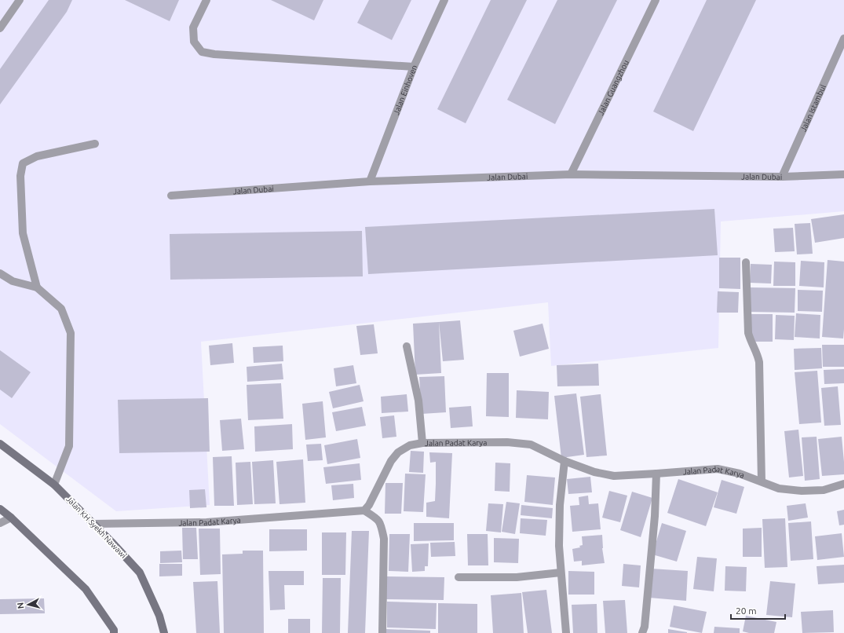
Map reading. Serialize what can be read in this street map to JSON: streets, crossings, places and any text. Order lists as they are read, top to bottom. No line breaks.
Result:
{"streets":{"main road":["Jalan KH Syekh Nawawi"],"street":["Jalan Guangzhou","Jalan Einhoven","Jalan Istambul","Jalan Dubai","Jalan Padat Karya"]},"crossings":[["Jalan Guangzhou","Jalan Dubai"],["Jalan Einhoven","Jalan Dubai"],["Jalan Istambul","Jalan Dubai"],["Jalan Padat Karya","Jalan KH Syekh Nawawi"]],"scale_bar":"20 m","north":"left"}
